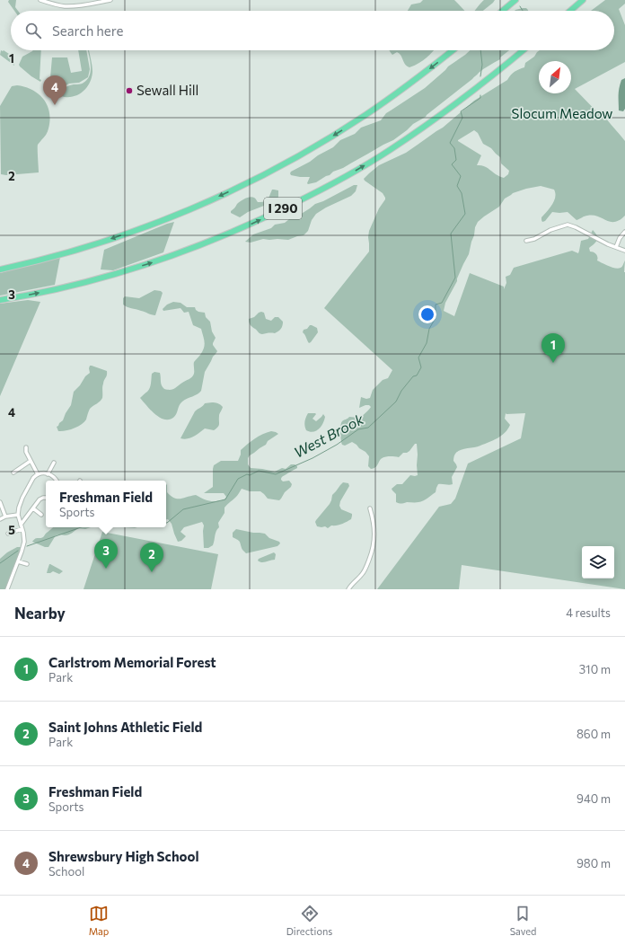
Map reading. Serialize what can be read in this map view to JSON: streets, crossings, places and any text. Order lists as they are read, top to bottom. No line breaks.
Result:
{"streets":{"highway":["I 290"]},"water":["West Brook"],"parks":["Slocum Meadow"],"places":["Sewall Hill"],"north":"top right","page":{"search":"Search here","pins":["4","1","3","2"],"popup":["Freshman Field","Sports"],"heading":["Nearby","4 results"],"list":[{"mark":"1","name":"Carlstrom Memorial Forest","note":"Park","value":"310 m"},{"mark":"2","name":"Saint Johns Athletic Field","note":"Park","value":"860 m"},{"mark":"3","name":"Freshman Field","note":"Sports","value":"940 m"},{"mark":"4","name":"Shrewsbury High School","note":"School","value":"980 m"}],"nav":["Map","Directions","Saved"]},"grid":{"rows":["1","2","3","4","5"]}}
